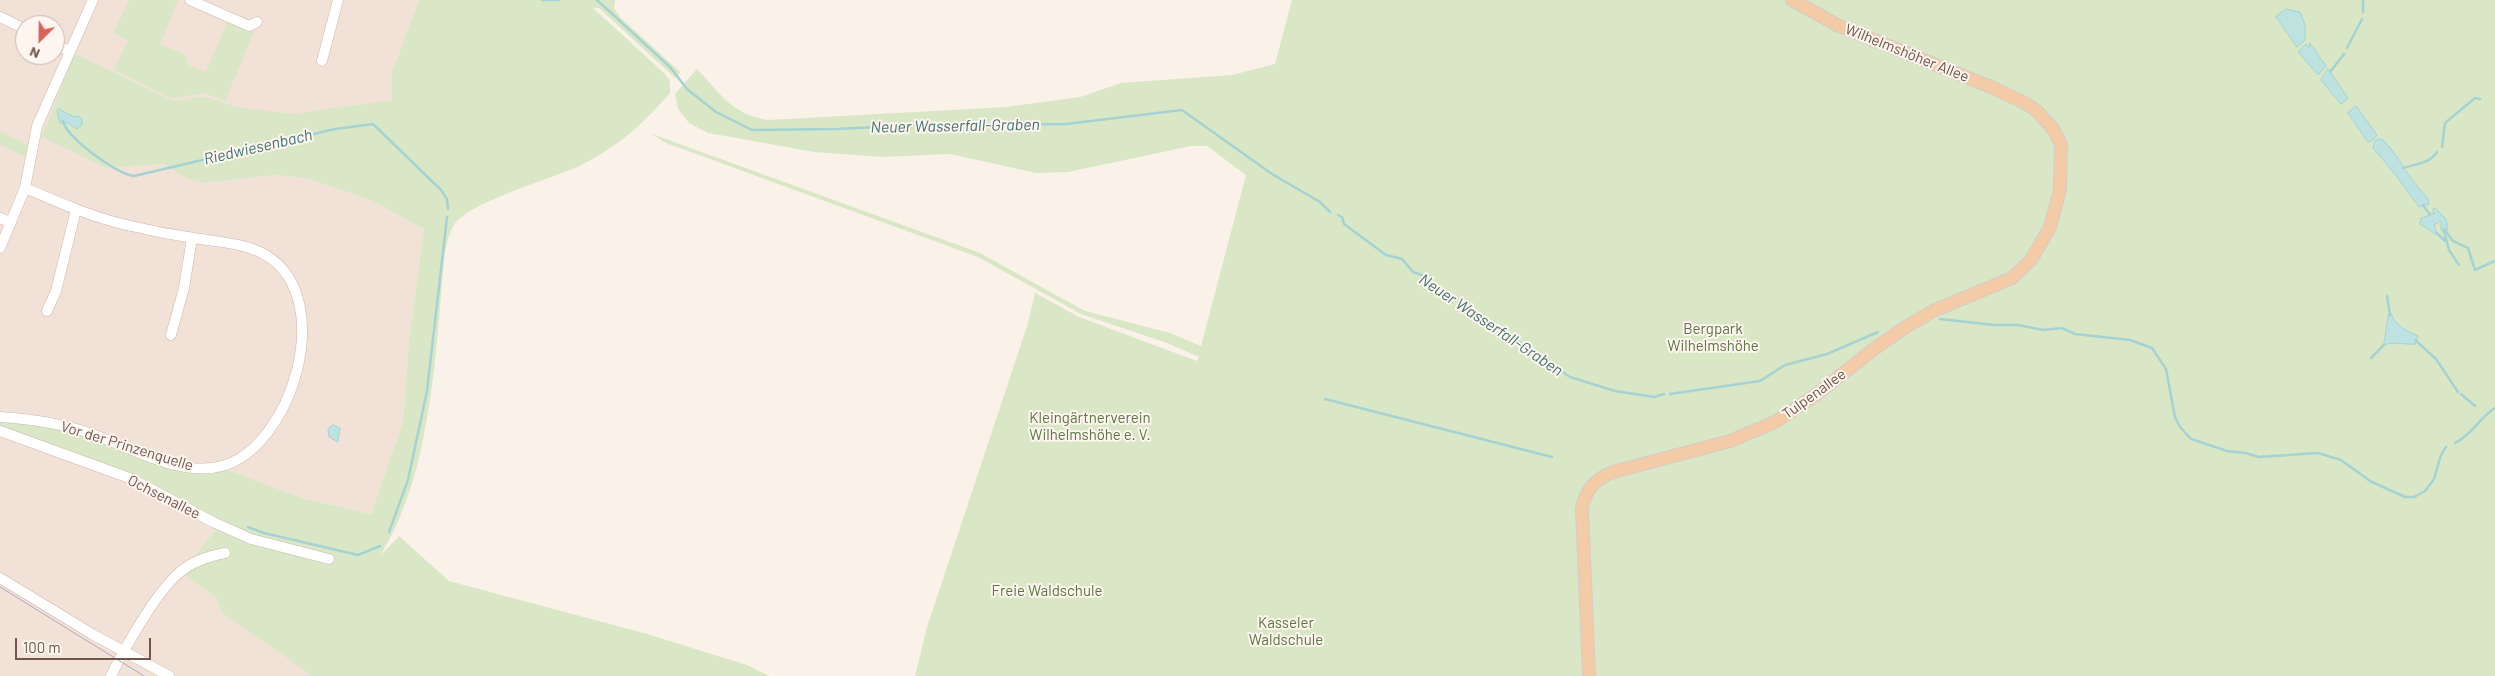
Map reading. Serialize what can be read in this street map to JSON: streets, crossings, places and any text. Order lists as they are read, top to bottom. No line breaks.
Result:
{"streets":{"main road":["Wilhelmshöher Allee","Tulpenallee"],"street":["Vor der Prinzenquelle","Ochsenallee"]},"crossings":[["Wilhelmshöher Allee","Tulpenallee"]],"water":["Neuer Wasserfall-Graben","Riedwiesenbach"],"parks":["Bergpark Wilhelmshöhe","Kleingärtnerverein Wilhelmshöhe e. V.","Freie Waldschule","Kasseler Waldschule"],"scale_bar":"100 m","north":"bottom left"}
